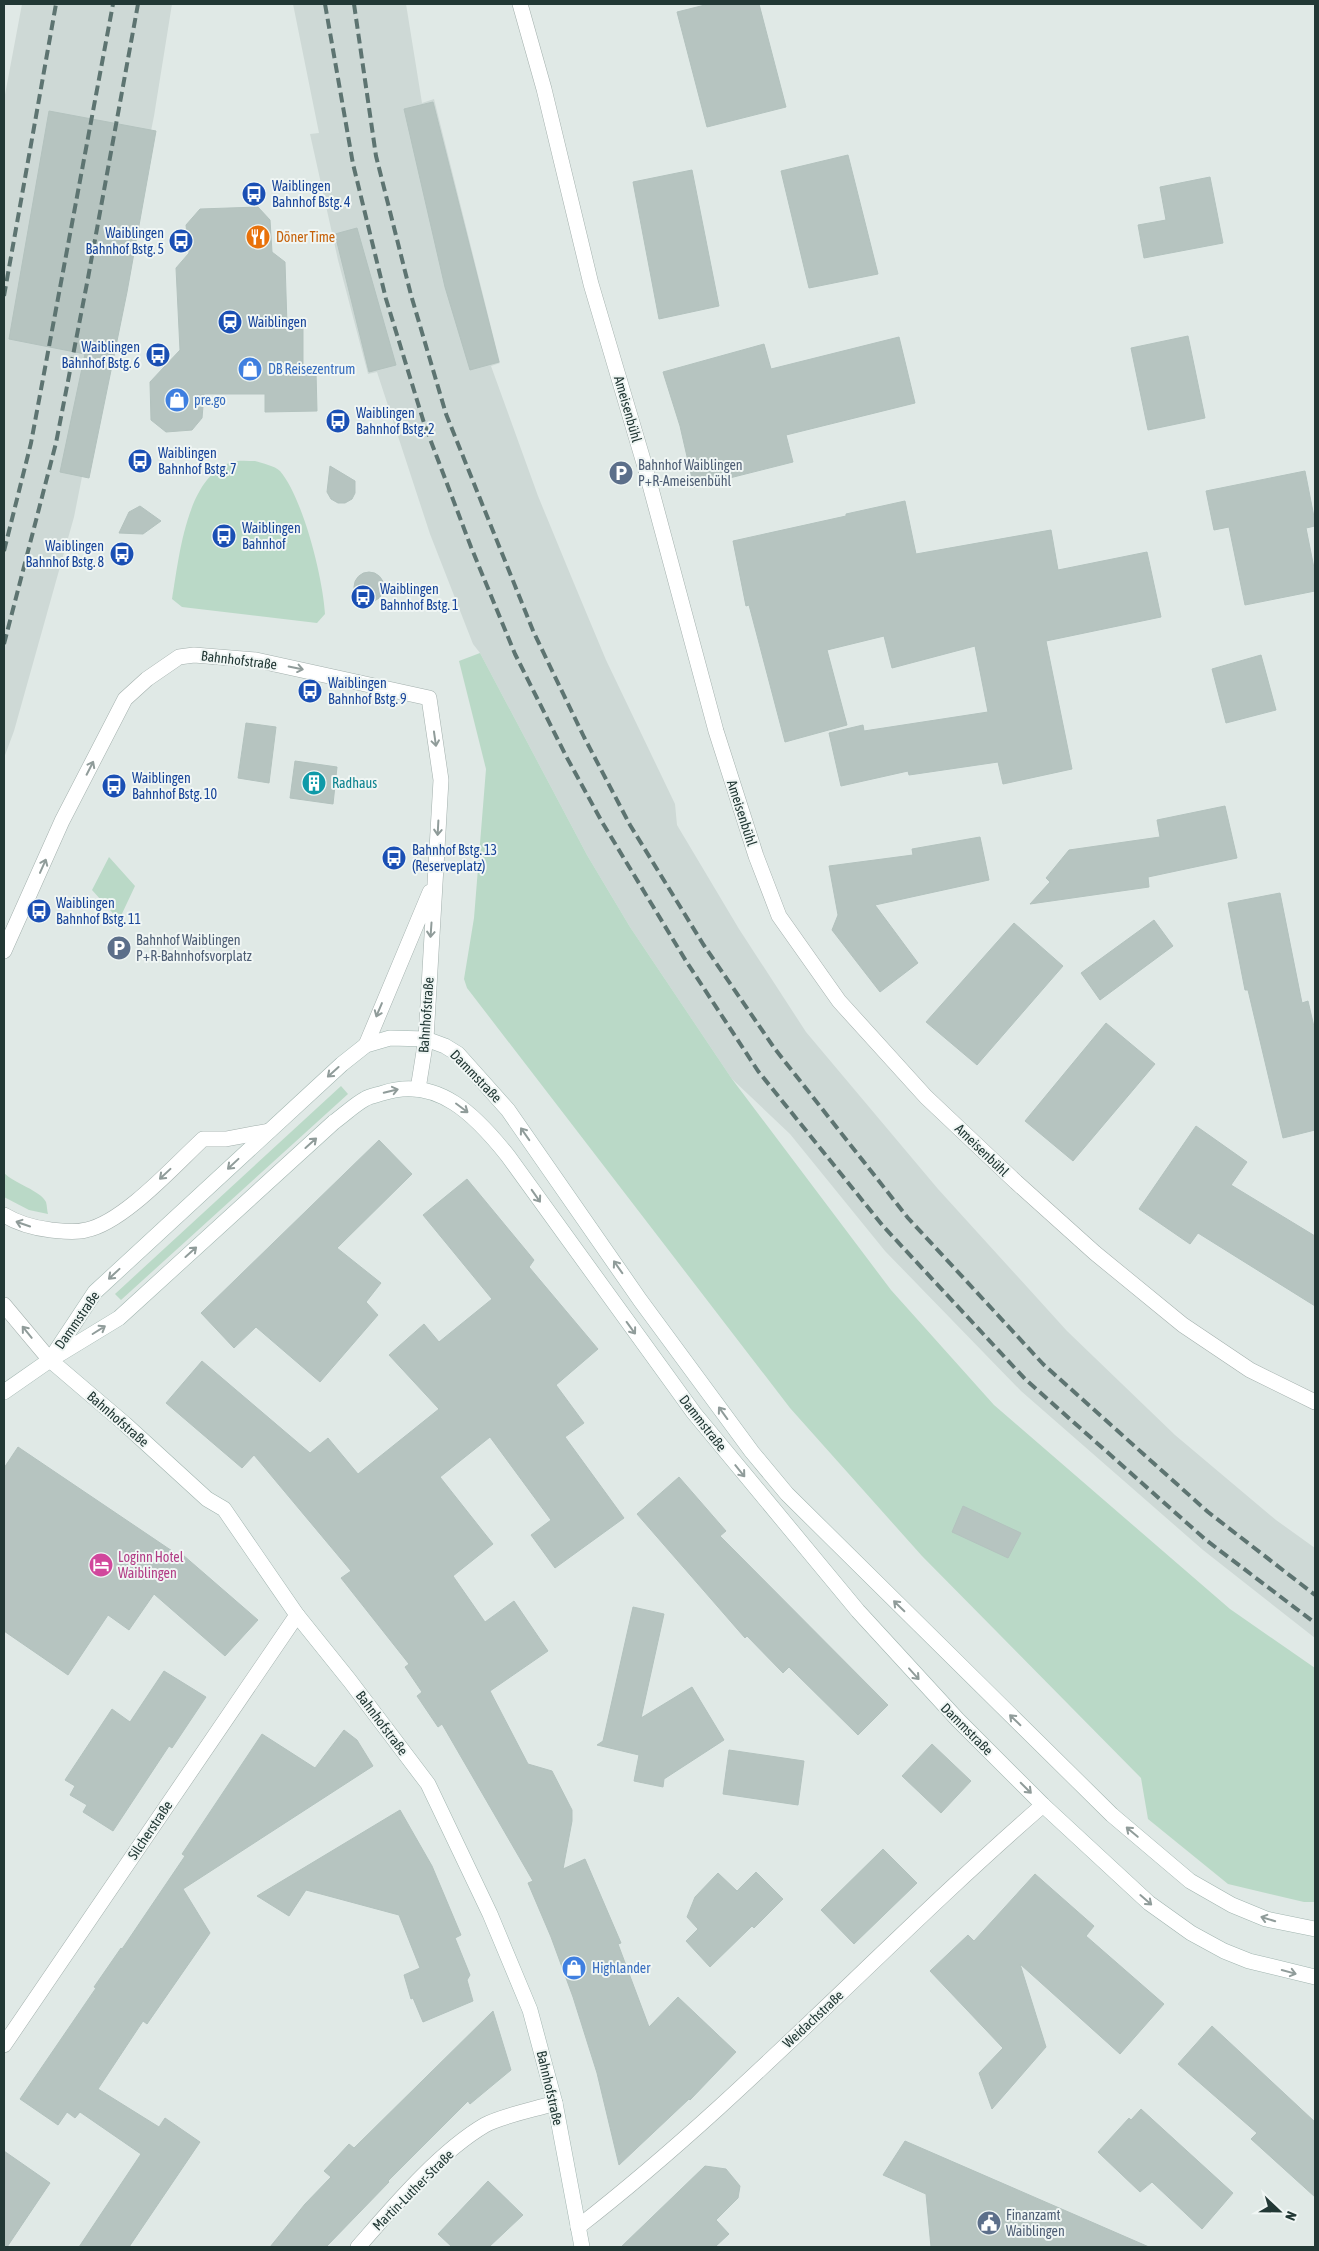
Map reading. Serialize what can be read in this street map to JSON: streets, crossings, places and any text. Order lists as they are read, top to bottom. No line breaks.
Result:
{"streets":{"street":["Ameisenbühl","Bahnhofstraße","Dammstraße","Silcherstraße","Weidachstraße","Martin-Luther-Straße"]},"crossings":[["Bahnhofstraße","Dammstraße"],["Bahnhofstraße","Silcherstraße"],["Bahnhofstraße","Weidachstraße"],["Bahnhofstraße","Martin-Luther-Straße"],["Dammstraße","Weidachstraße"]],"places":{"bus stop":["Waiblingen Bahnhof Bstg. 4","Waiblingen Bahnhof Bstg. 5","Waiblingen Bahnhof Bstg. 6","Waiblingen Bahnhof Bstg. 2","Waiblingen Bahnhof Bstg. 7","Waiblingen Bahnhof","Waiblingen Bahnhof Bstg. 8","Waiblingen Bahnhof Bstg. 1","Waiblingen Bahnhof Bstg. 9","Waiblingen Bahnhof Bstg. 10","Bahnhof Bstg. 13 (Reserveplatz)","Waiblingen Bahnhof Bstg. 11"],"restaurant":["Döner Time"],"station":["Waiblingen"],"shop":["DB Reisezentrum","pre.go","Highlander"],"parking":["Bahnhof Waiblingen P+R-Ameisenbühl","Bahnhof Waiblingen P+R-Bahnhofsvorplatz"],"building":["Radhaus"],"hotel":["Loginn Hotel Waiblingen"],"public building":["Finanzamt Waiblingen"]},"north":"right"}
